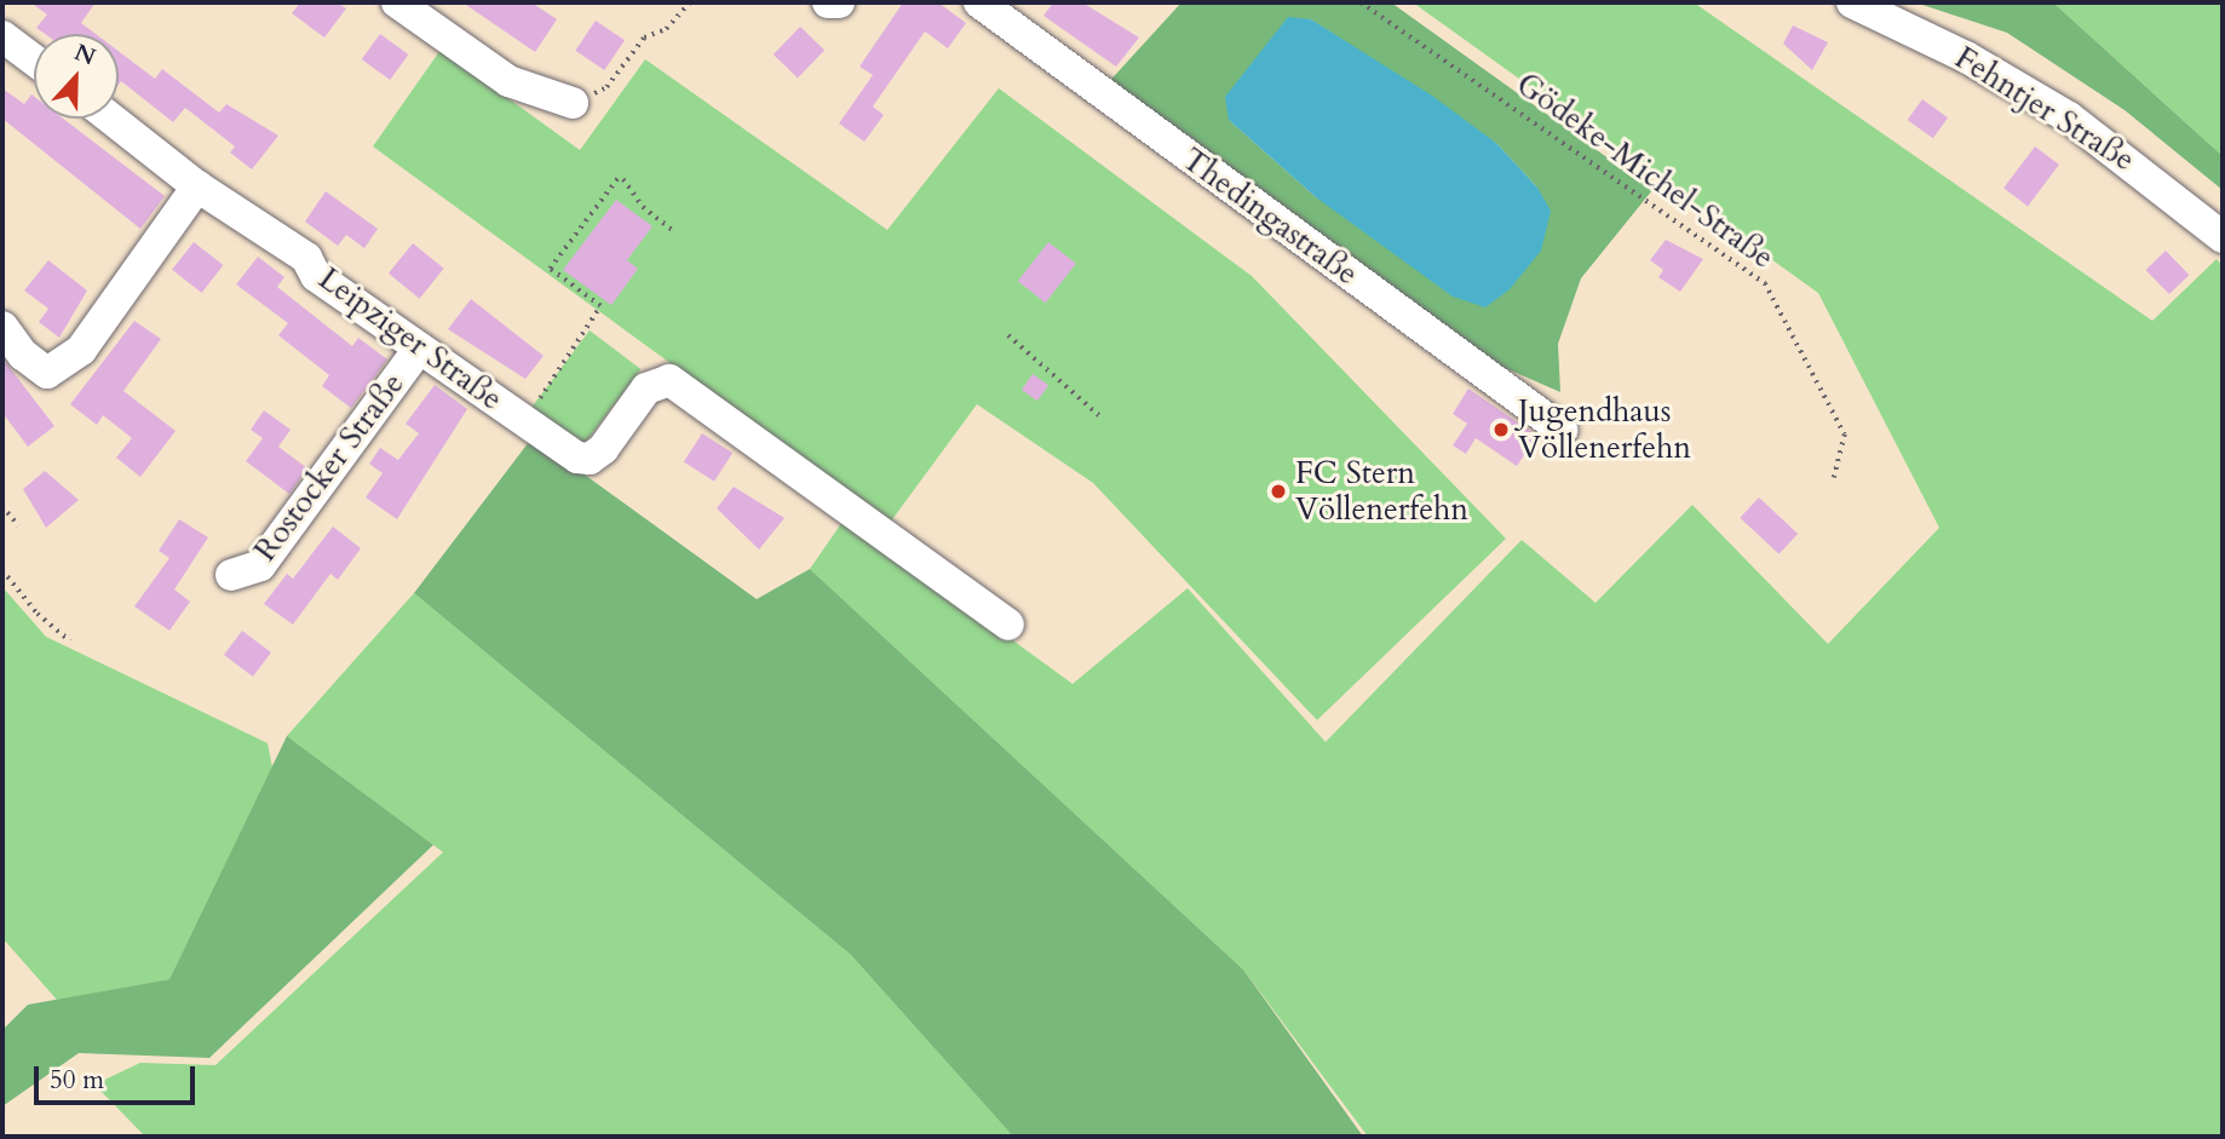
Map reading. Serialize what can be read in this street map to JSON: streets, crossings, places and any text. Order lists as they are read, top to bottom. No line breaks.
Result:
{"streets":{"street":["Fehntjer Straße","Thedingastraße","Leipziger Straße","Rostocker Straße"],"path":["Gödeke-Michel-Straße"]},"crossings":[["Leipziger Straße","Rostocker Straße"]],"places":["Jugendhaus Völlenerfehn","FC Stern Völlenerfehn"],"scale_bar":"50 m","north":"top"}
